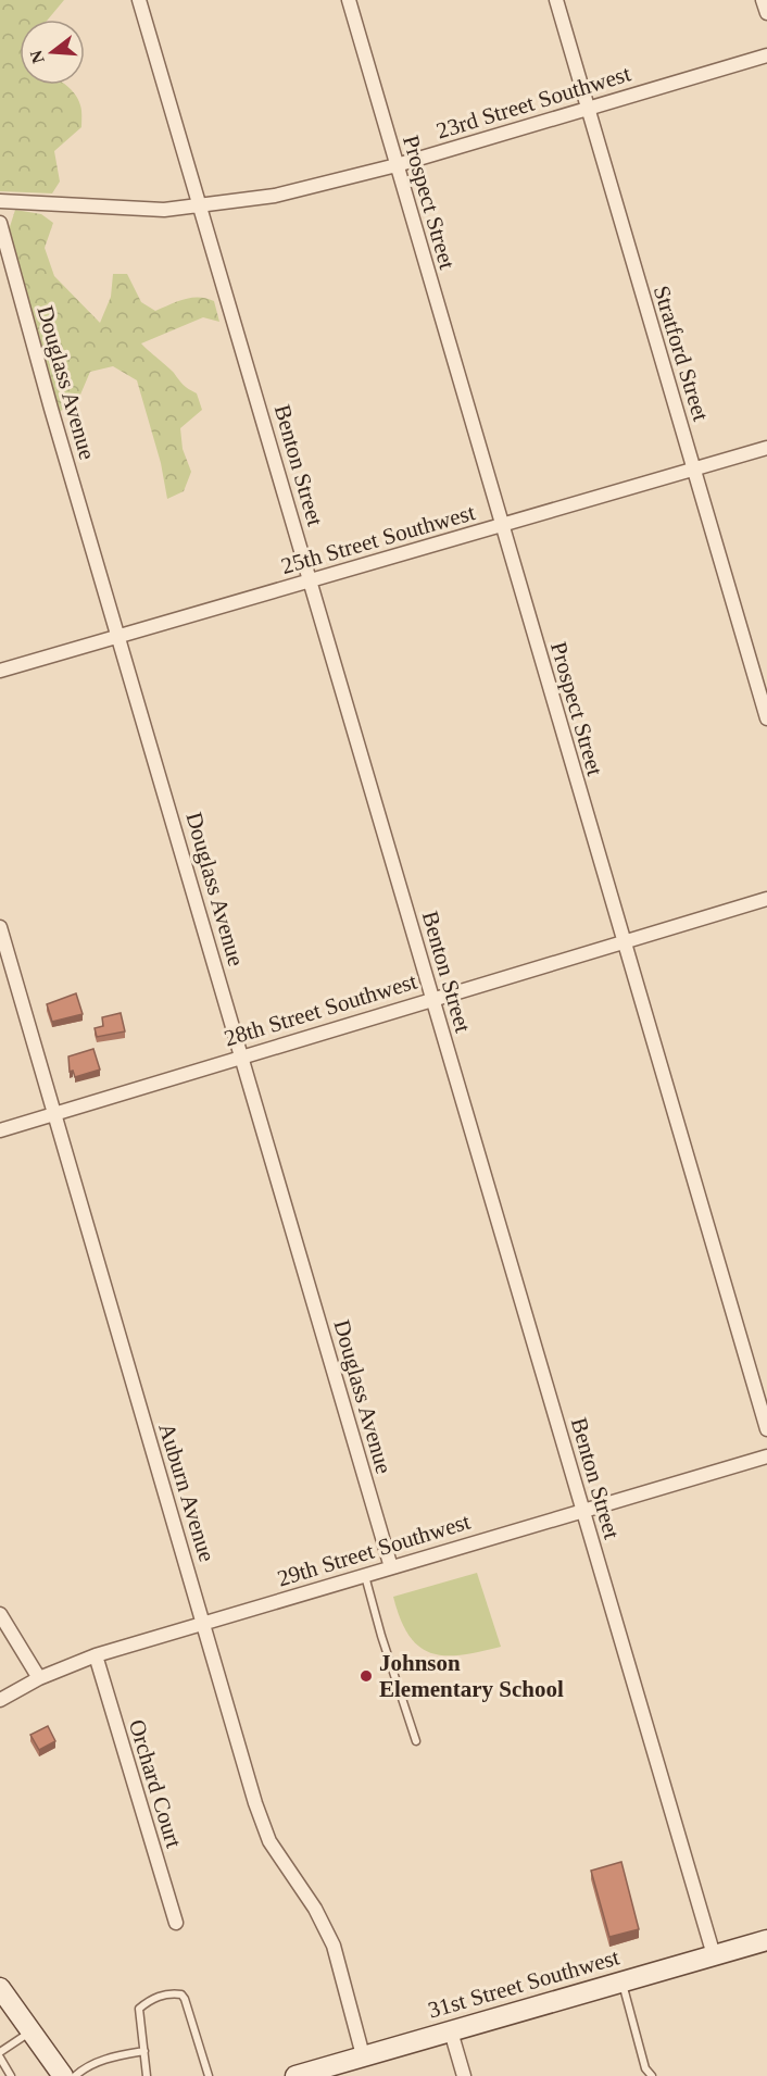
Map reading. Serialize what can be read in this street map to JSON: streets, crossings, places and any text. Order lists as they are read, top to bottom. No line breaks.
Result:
{"streets":{"main road":["31st Street Southwest"],"street":["23rd Street Southwest","Prospect Street","Stratford Street","Douglass Avenue","Benton Street","25th Street Southwest","28th Street Southwest","Auburn Avenue","29th Street Southwest","Orchard Court"]},"crossings":[["23rd Street Southwest","Prospect Street"],["23rd Street Southwest","Stratford Street"],["23rd Street Southwest","Benton Street"],["Prospect Street","25th Street Southwest"],["Prospect Street","28th Street Southwest"],["Stratford Street","25th Street Southwest"],["Douglass Avenue","25th Street Southwest"],["Douglass Avenue","28th Street Southwest"],["Douglass Avenue","29th Street Southwest"],["Benton Street","25th Street Southwest"],["Benton Street","28th Street Southwest"],["Benton Street","29th Street Southwest"],["Benton Street","31st Street Southwest"],["28th Street Southwest","Auburn Avenue"],["Auburn Avenue","29th Street Southwest"],["Auburn Avenue","31st Street Southwest"],["29th Street Southwest","Orchard Court"]],"places":["Johnson Elementary School"],"north":"left"}
